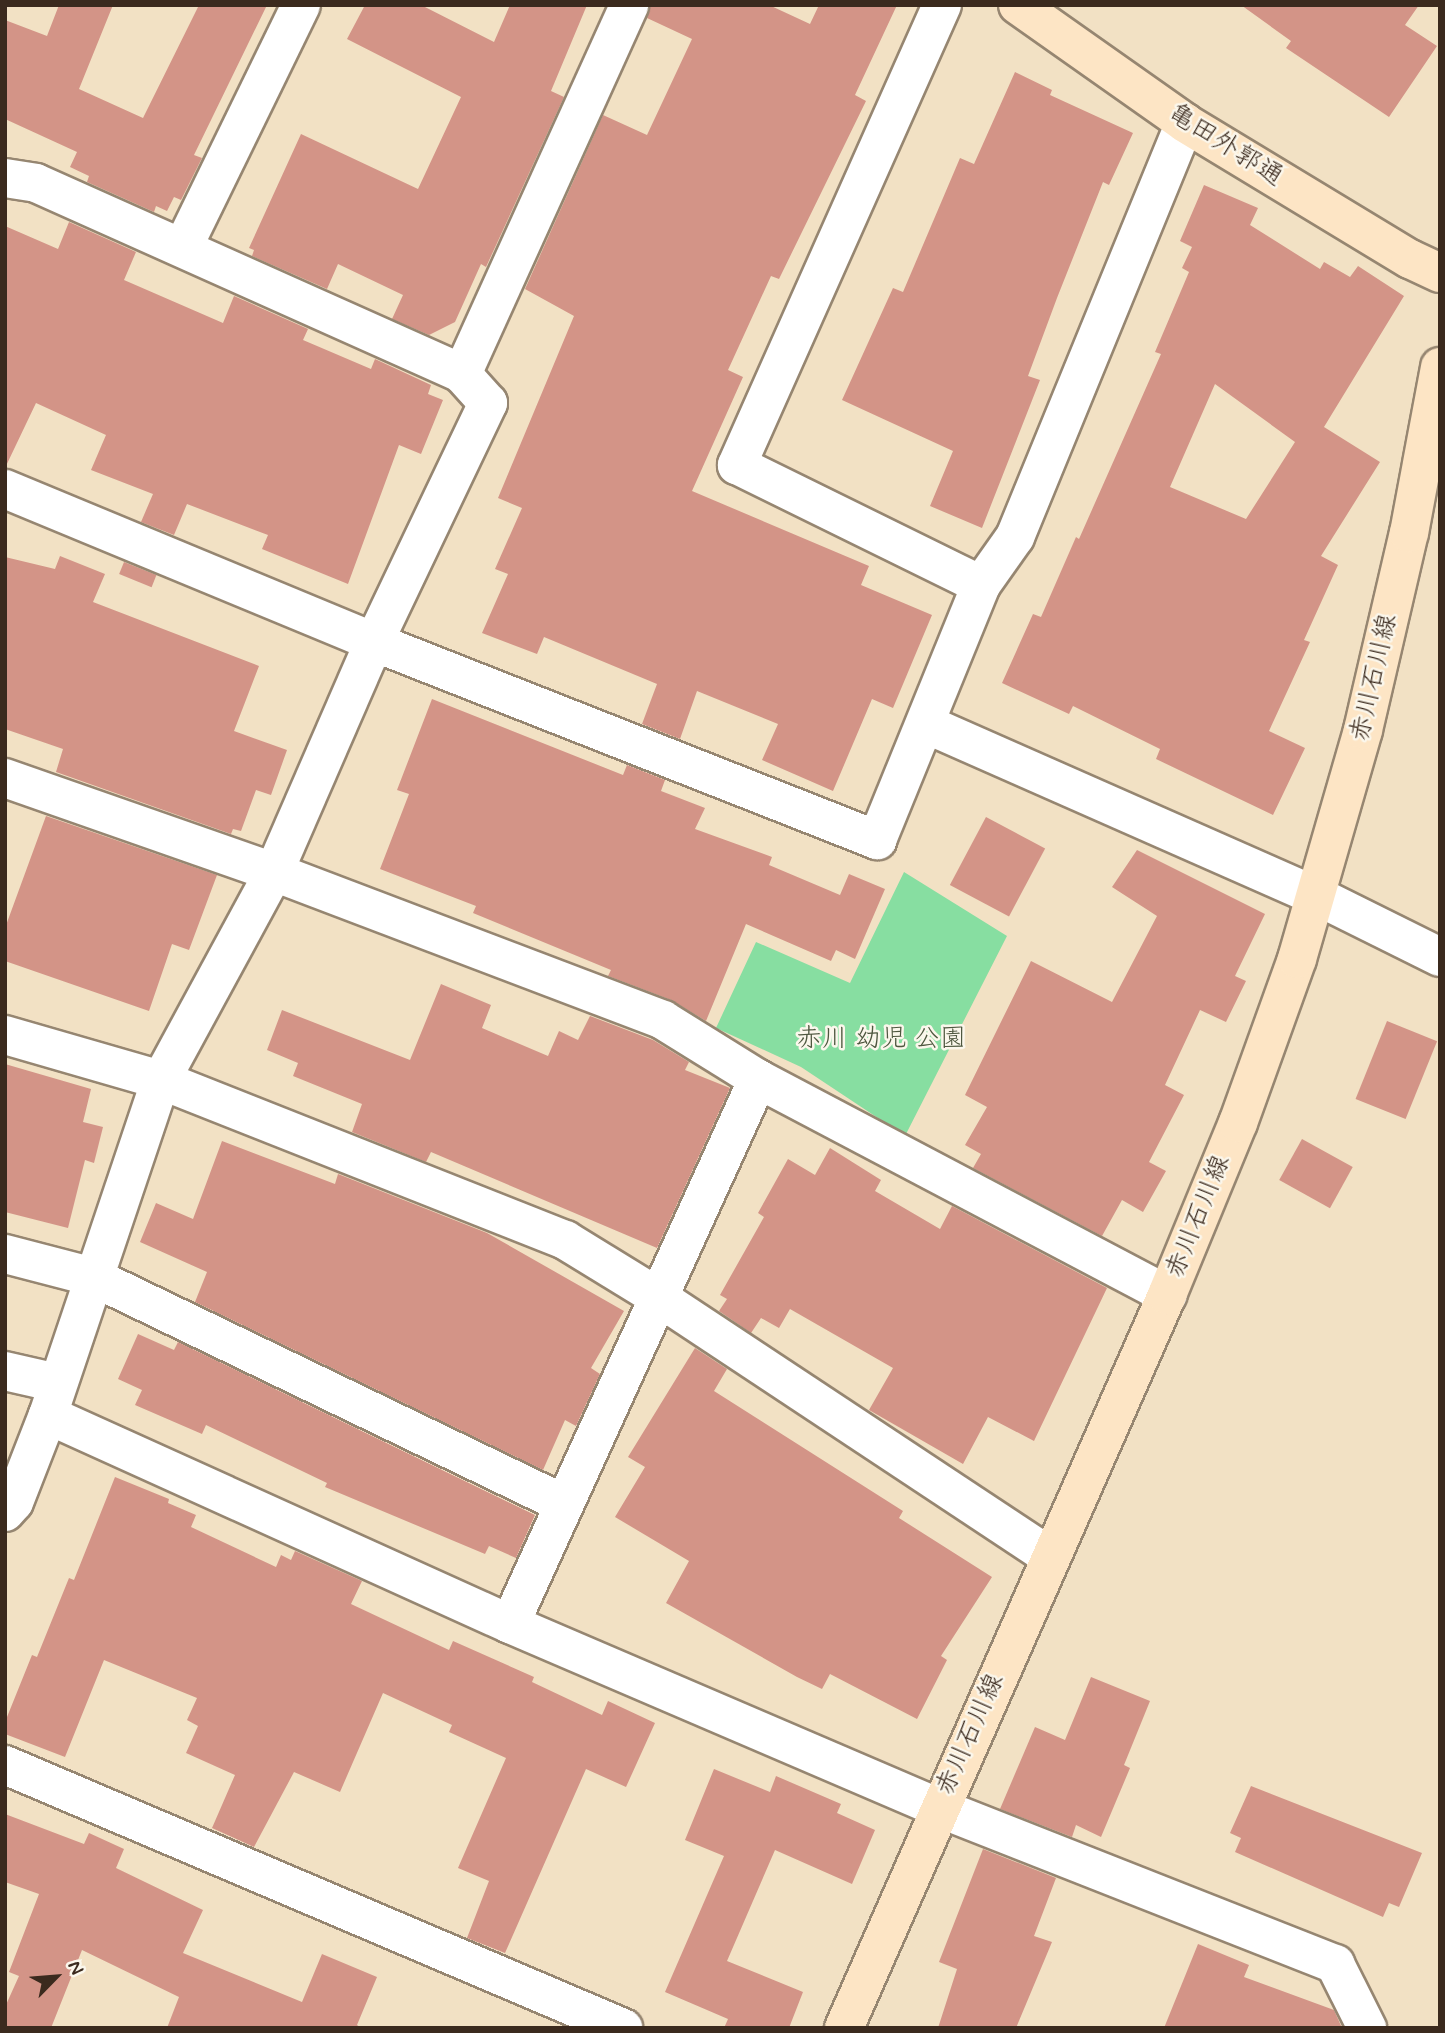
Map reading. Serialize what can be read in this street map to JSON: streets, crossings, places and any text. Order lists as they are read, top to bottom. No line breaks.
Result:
{"streets":{"street":["亀田外郭通","赤川石川線"]},"parks":["赤川 幼児 公園"],"north":"top right"}
